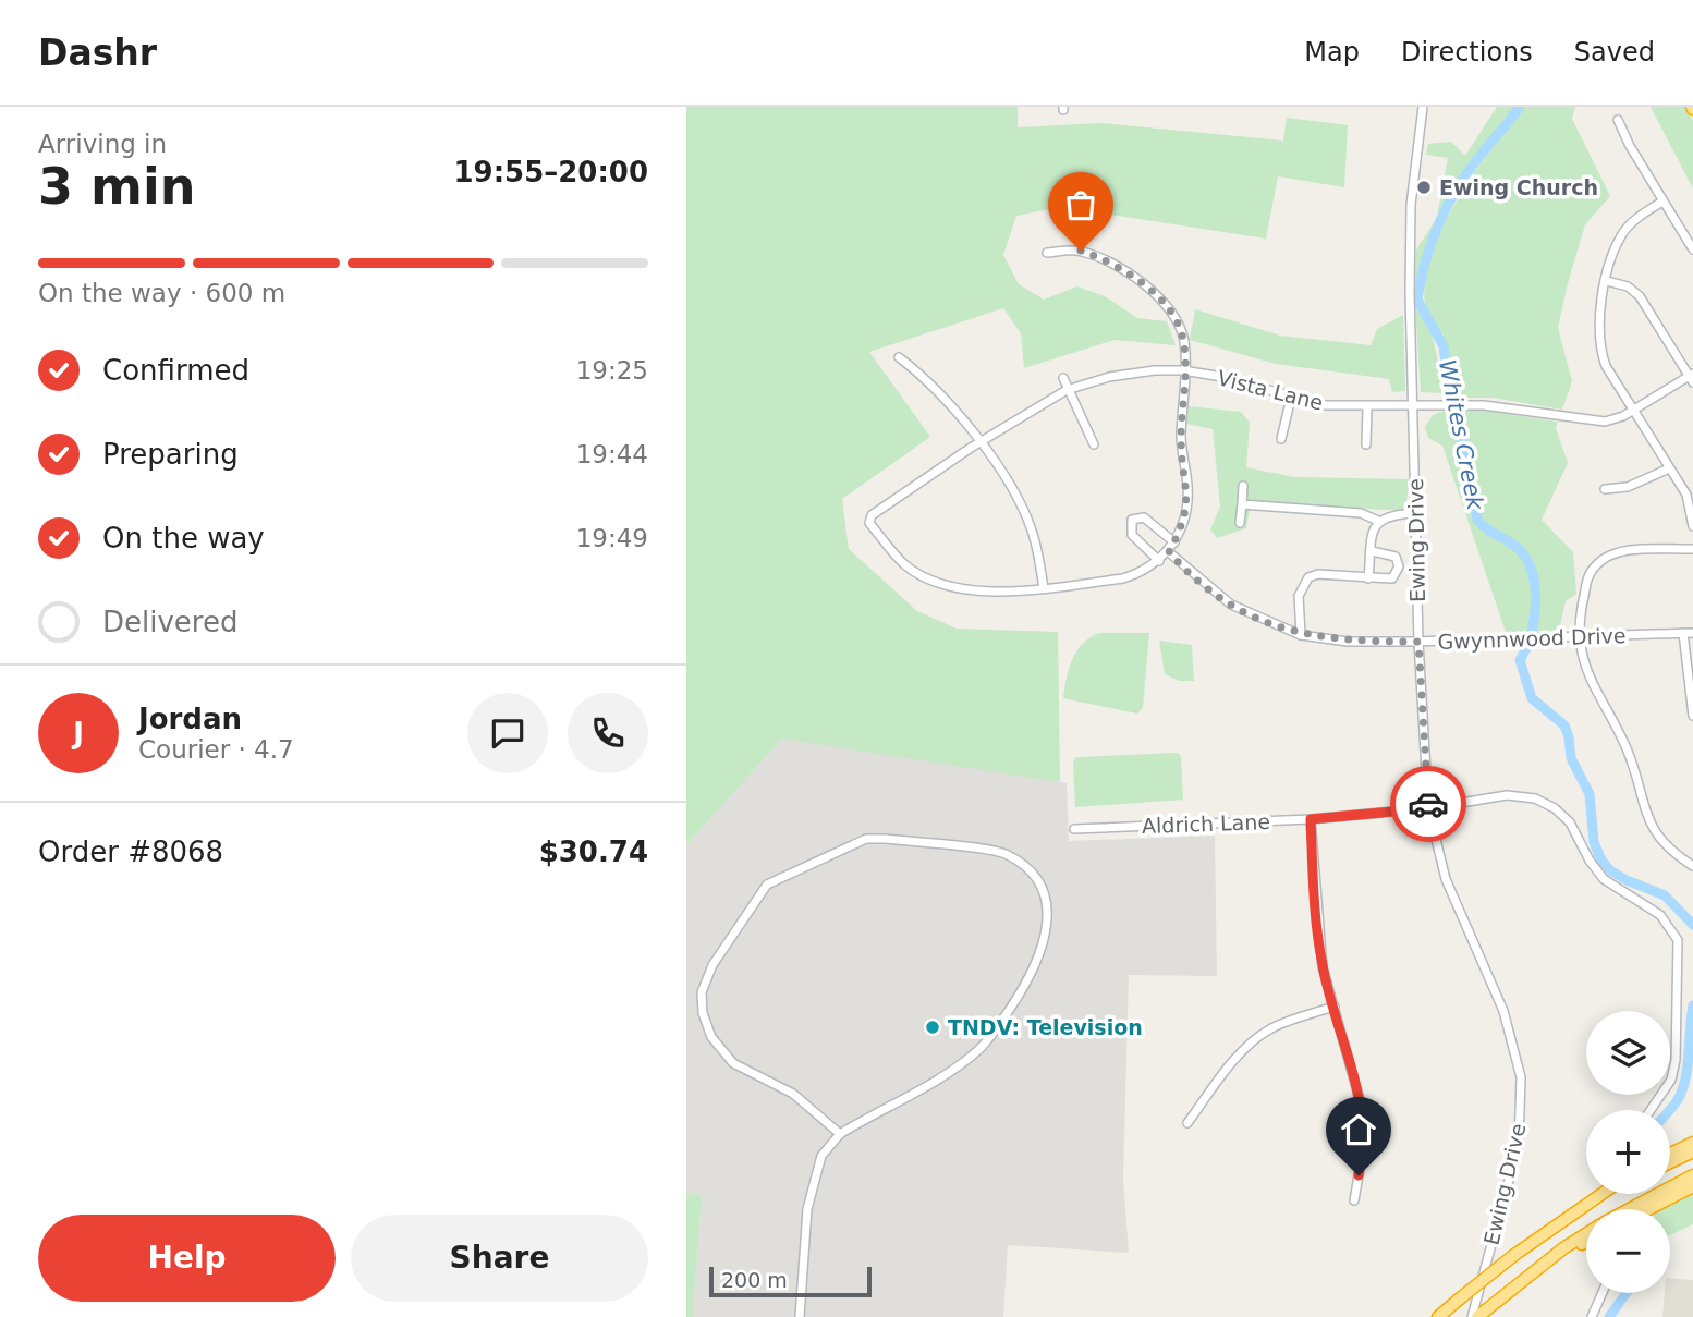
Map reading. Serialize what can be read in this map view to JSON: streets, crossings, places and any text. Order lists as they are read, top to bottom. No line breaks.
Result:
{"streets":{"street":["Vista Lane","Ewing Drive","Gwynnwood Drive","Aldrich Lane"]},"crossings":[["Vista Lane","Ewing Drive"],["Ewing Drive","Gwynnwood Drive"],["Ewing Drive","Aldrich Lane"]],"water":["Whites Creek"],"places":["Ewing Church","TNDV: Television"],"scale_bar":"200 m","page":{"header":"Dashr","nav":["Map","Directions","Saved"],"heading":["3 min","Arriving in","19:55–20:00"],"panel":["Jordan","Courier · 4.7","Order #8068","$30.74"],"bar":"On the way · 600 m","list":[["Confirmed","19:25"],["Preparing","19:44"],["On the way","19:49"],"Delivered"],"round":"J","map_buttons":["+","−"],"buttons":["Help","Share"],"scale":"200 m"}}
